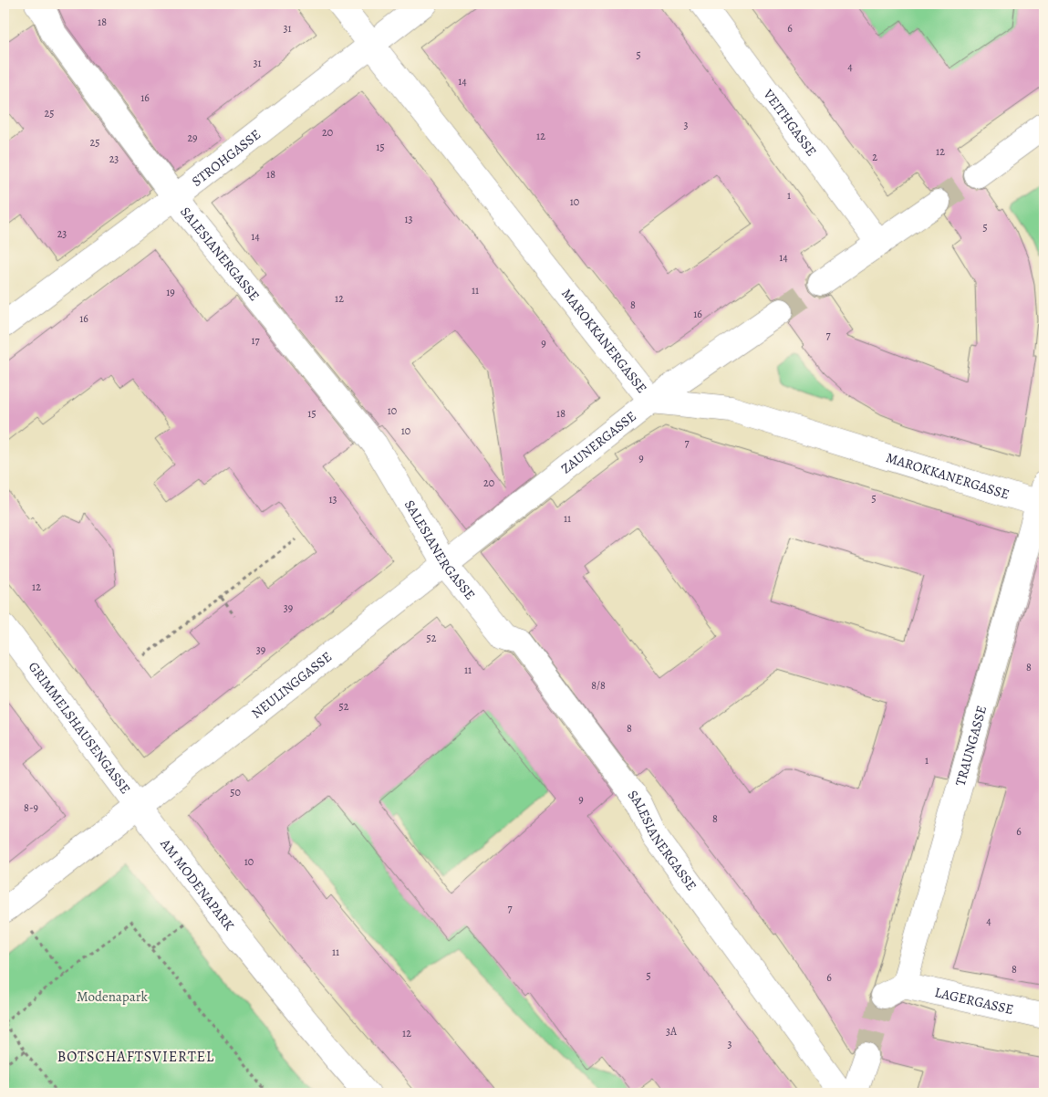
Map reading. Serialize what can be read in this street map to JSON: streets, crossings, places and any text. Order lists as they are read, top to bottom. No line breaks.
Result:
{"streets":{"street":["VEITHGASSE","STROHGASSE","SALESIANERGASSE","MAROKKANERGASSE","ZAUNERGASSE","NEULINGGASSE","GRIMMELSHAUSENGASSE","TRAUNGASSE","AM MODENAPARK","LAGERGASSE"]},"crossings":[["STROHGASSE","SALESIANERGASSE"],["STROHGASSE","MAROKKANERGASSE"],["SALESIANERGASSE","ZAUNERGASSE"],["SALESIANERGASSE","NEULINGGASSE"],["MAROKKANERGASSE","ZAUNERGASSE"],["MAROKKANERGASSE","TRAUNGASSE"],["ZAUNERGASSE","NEULINGGASSE"],["NEULINGGASSE","GRIMMELSHAUSENGASSE"],["NEULINGGASSE","AM MODENAPARK"],["GRIMMELSHAUSENGASSE","AM MODENAPARK"],["TRAUNGASSE","LAGERGASSE"]],"districts":["BOTSCHAFTSVIERTEL"],"parks":["Modenapark"],"house_numbers":["18","31","6","5","31","4","14","16","25","3","20","12","29","25","15","12","2","23","18","1","10","13","5","23","14","14","11","19","12","8","16","16","7","17","9","10","15","18","10","7","9","20","5","13","11","12","39","52","39","8","11","8/8","52","8","1","50","9","8-9","8","6","10","7","4","11","8","5","6","3A","12","3"]}
